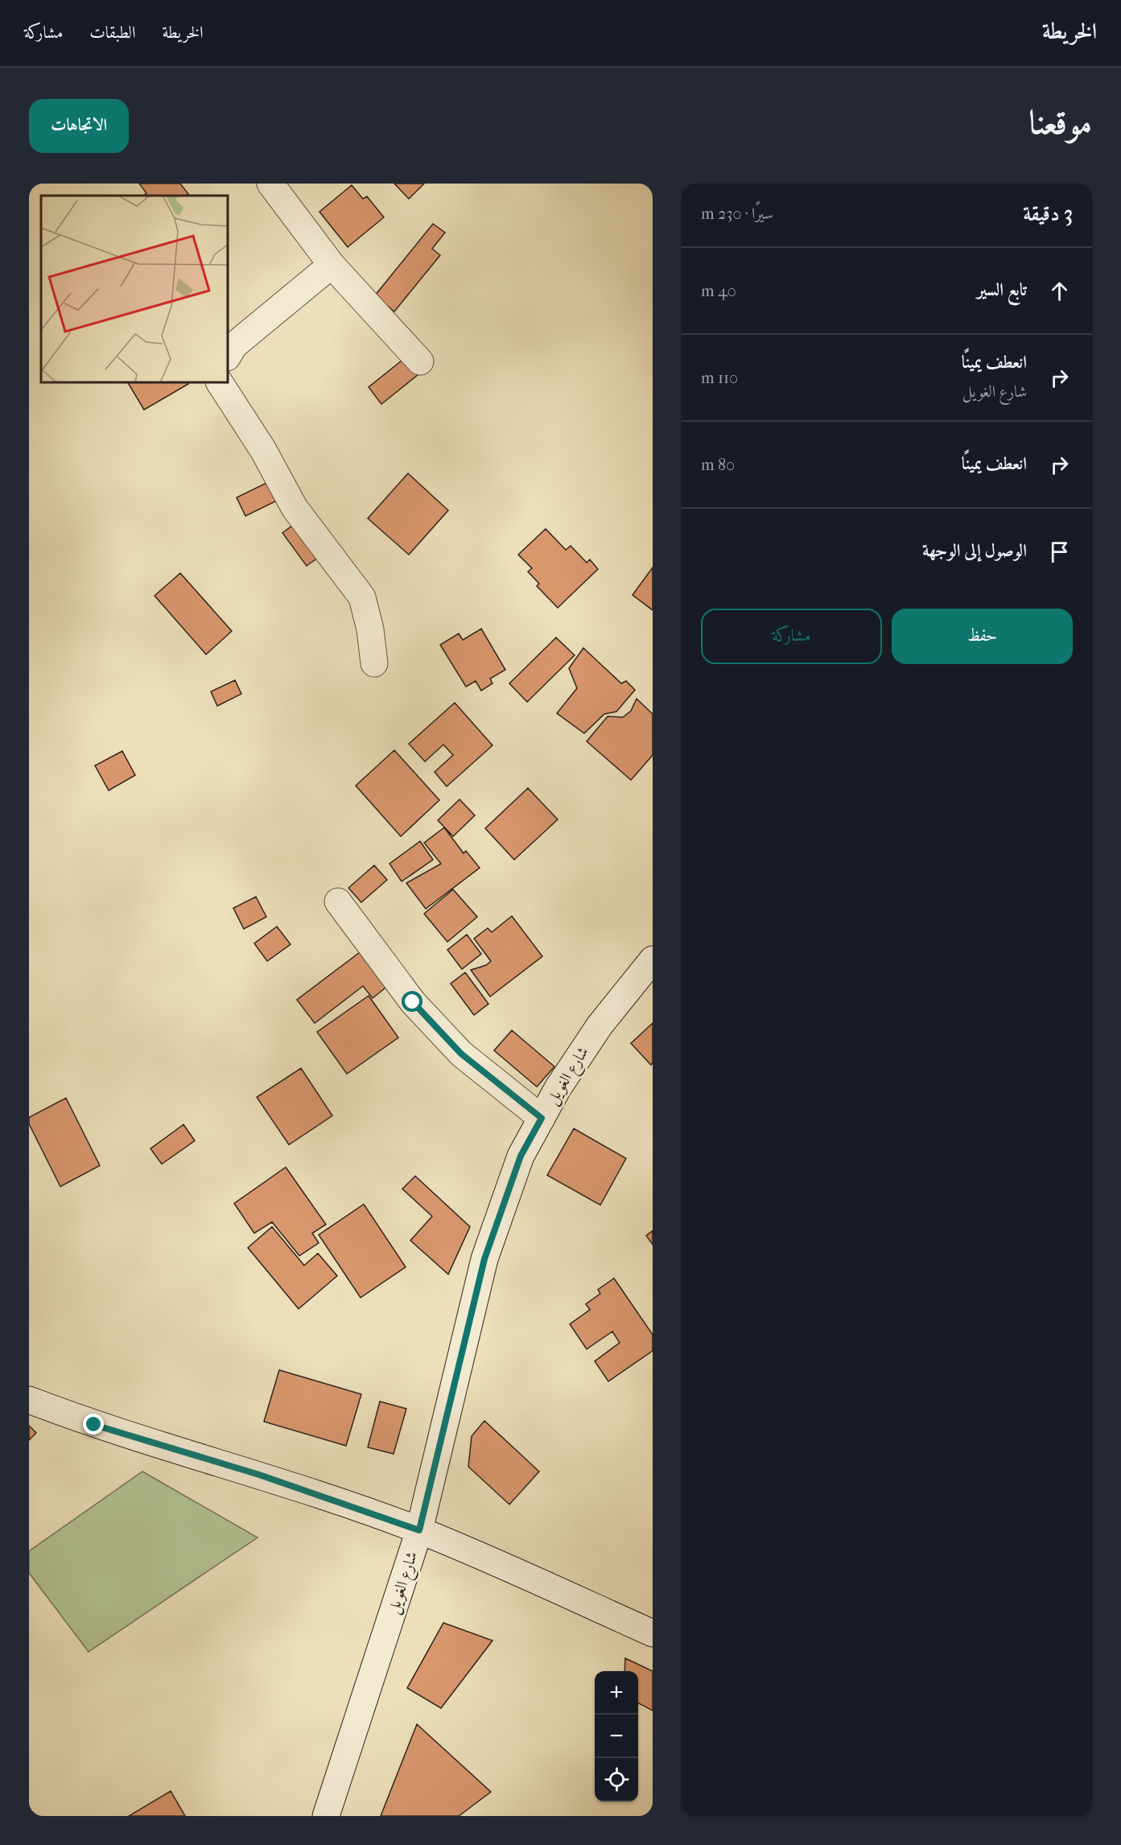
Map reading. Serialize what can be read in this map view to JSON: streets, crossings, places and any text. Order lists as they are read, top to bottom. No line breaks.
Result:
{"streets":{"street":["شارع الغويل"]},"page":{"header":"الخريطة","nav":["الخريطة","الطبقات","مشاركة"],"title":"موقعنا","buttons":["الاتجاهات",["حفظ","مشاركة"]],"heading":["3 دقيقة","سيرًا · 230 m"],"list":[["تابع السير","40 m"],["انعطف يمينًا","شارع الغويل","110 m"],["انعطف يمينًا","80 m"],"الوصول إلى الوجهة"],"map_buttons":["+","−"]}}
